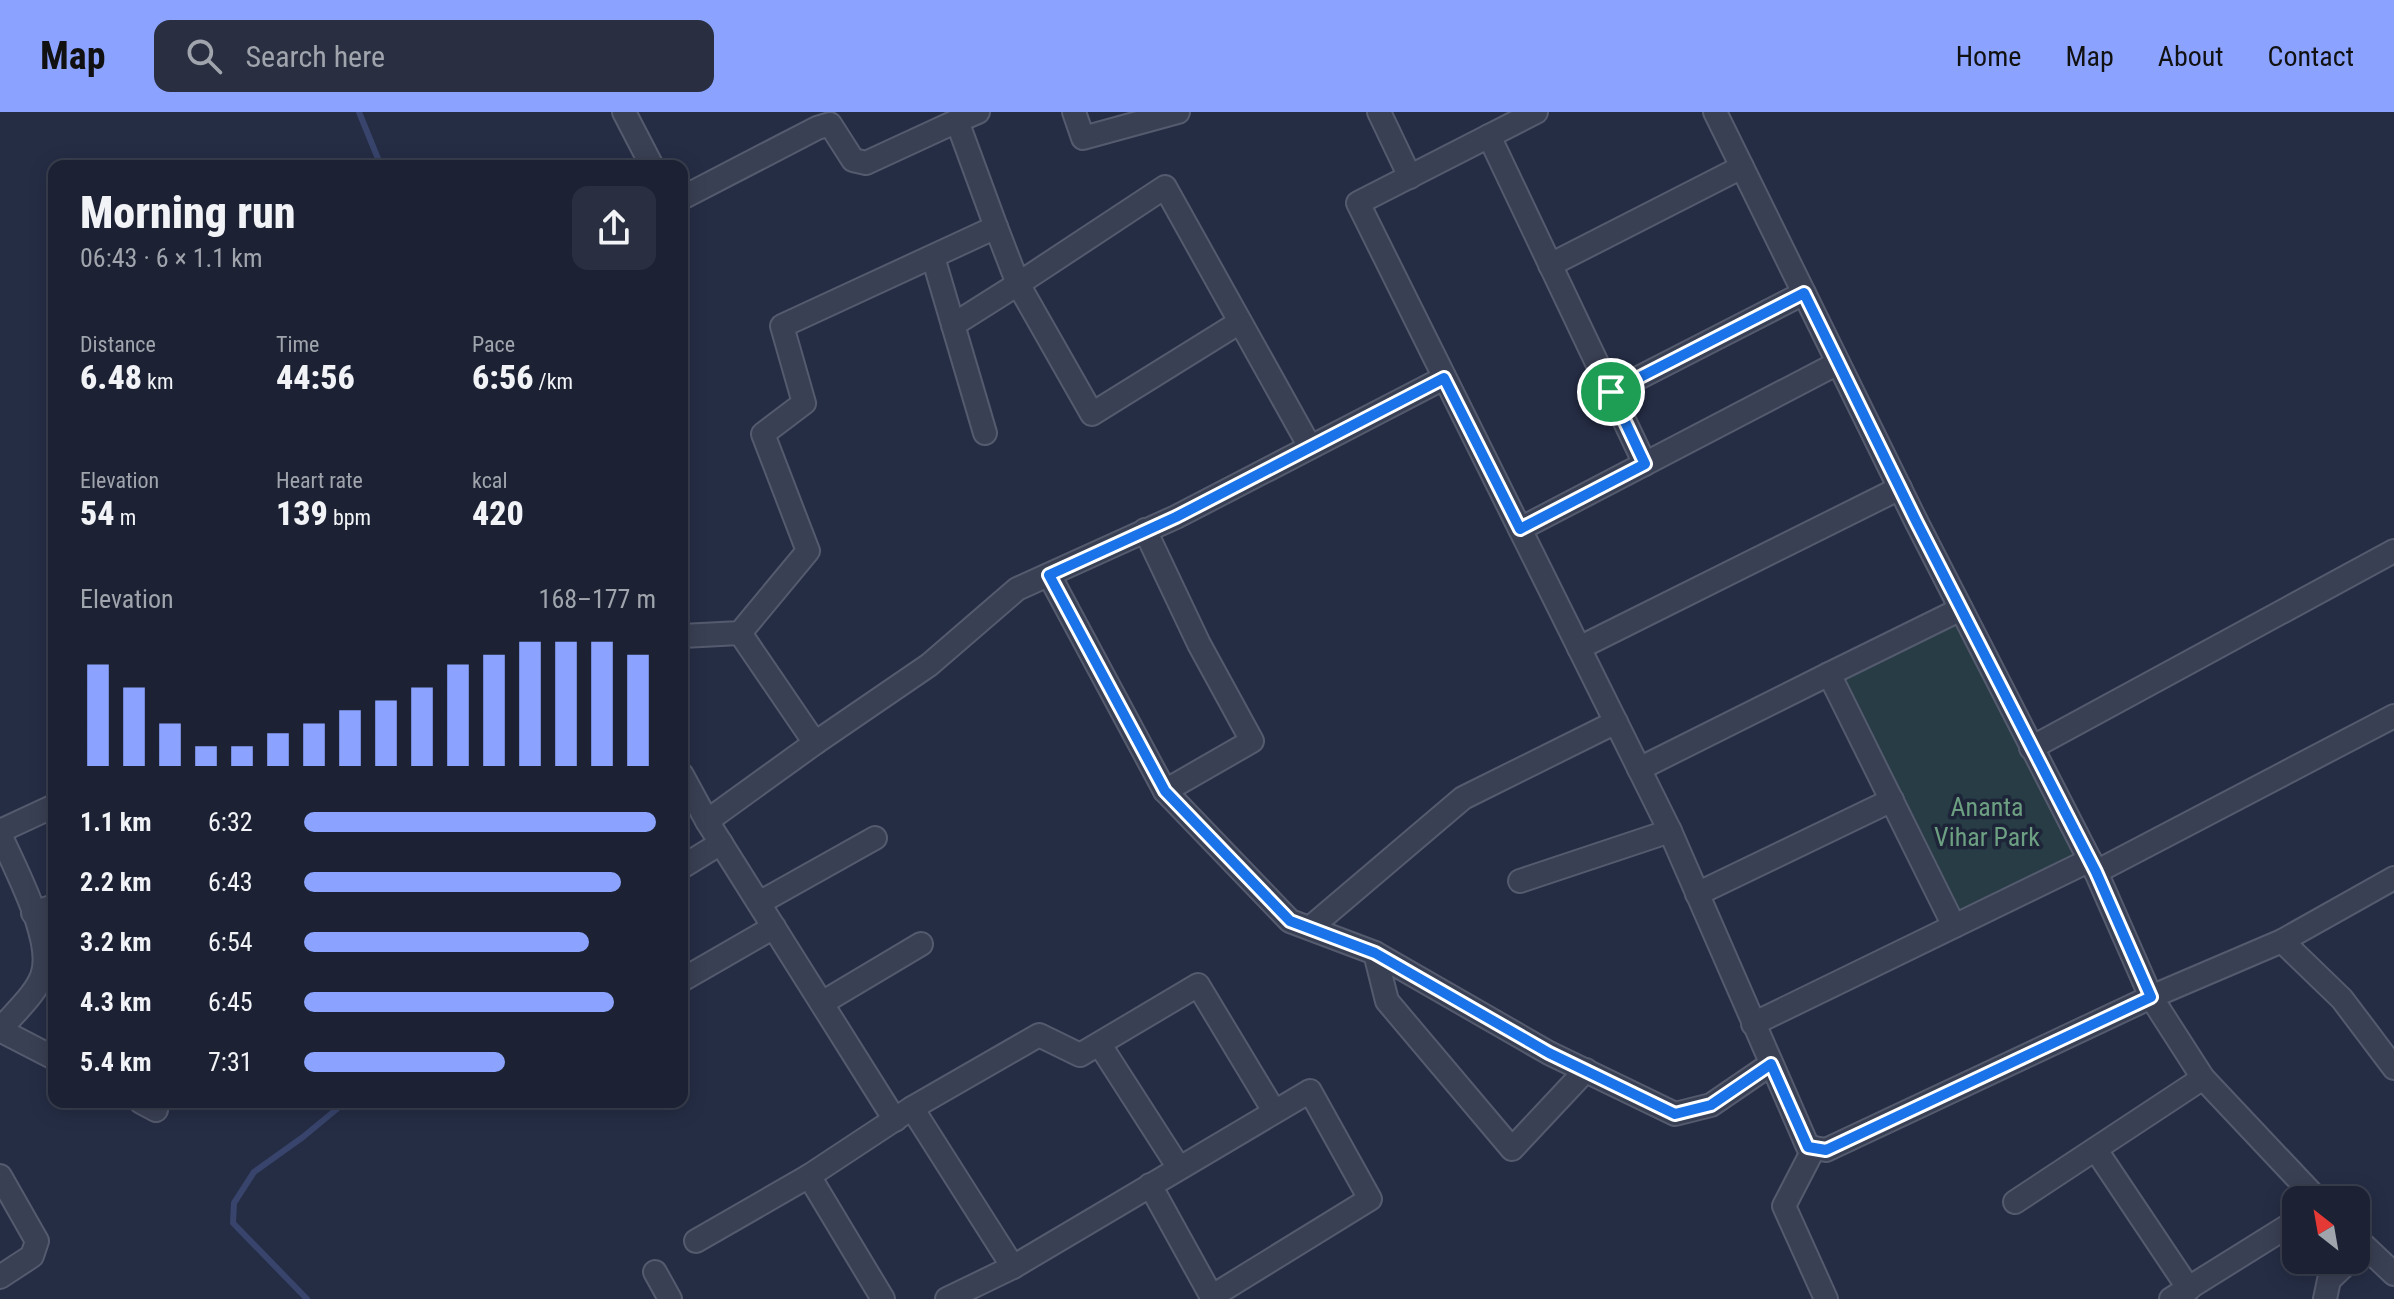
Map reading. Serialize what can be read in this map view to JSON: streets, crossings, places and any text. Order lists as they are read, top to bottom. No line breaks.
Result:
{"parks":["Ananta Vihar Park"],"north":"top left","page":{"header":"Map","search":"Search here","nav":["Home","Map","About","Contact"],"heading":["Morning run","06:43 · 6 × 1.1 km"],"stats":[["Distance","6.48 km"],["Time","44:56"],["Pace","6:56 /km"],["Elevation","54 m"],["Heart rate","139 bpm"],["kcal","420"]],"chart":["Elevation","168–177 m"],"list":[{"name":"1.1 km","note":"6:32"},{"name":"2.2 km","note":"6:43"},{"name":"3.2 km","note":"6:54"},{"name":"4.3 km","note":"6:45"},{"name":"5.4 km","note":"7:31"}]}}
